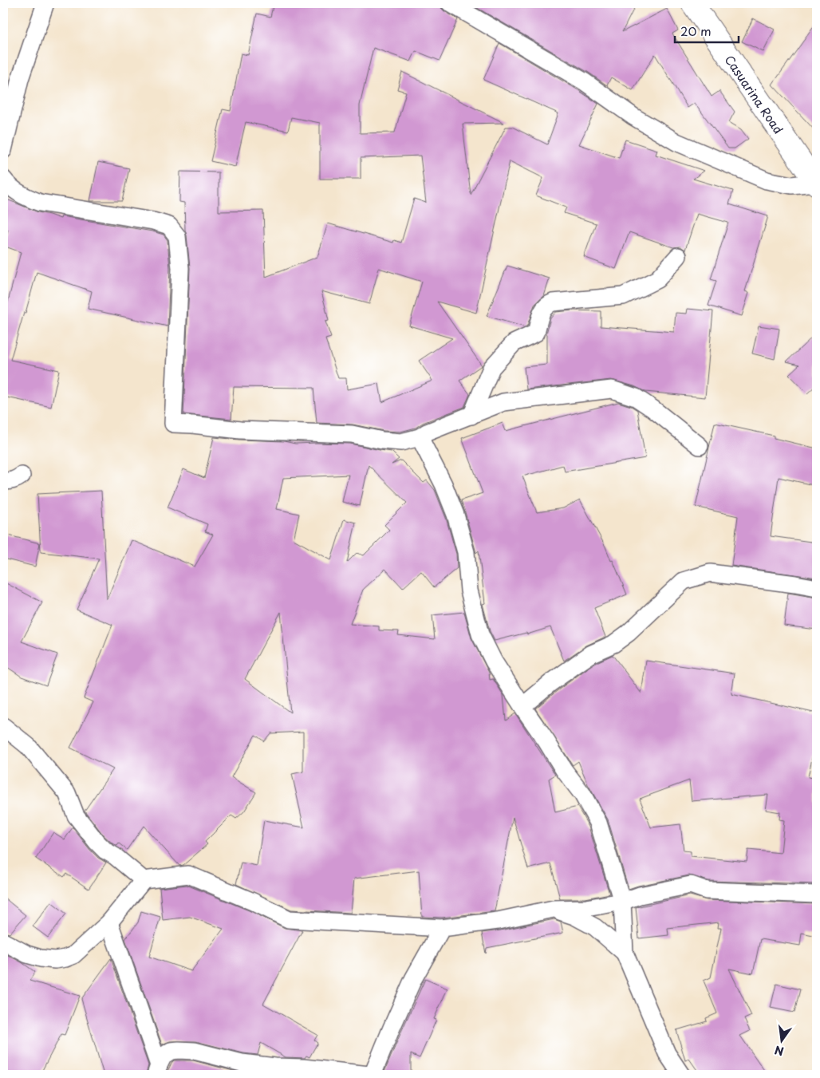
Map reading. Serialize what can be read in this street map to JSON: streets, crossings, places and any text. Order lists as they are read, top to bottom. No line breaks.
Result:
{"streets":{"street":["Casuarina Road"]},"scale_bar":"20 m","north":"bottom"}
